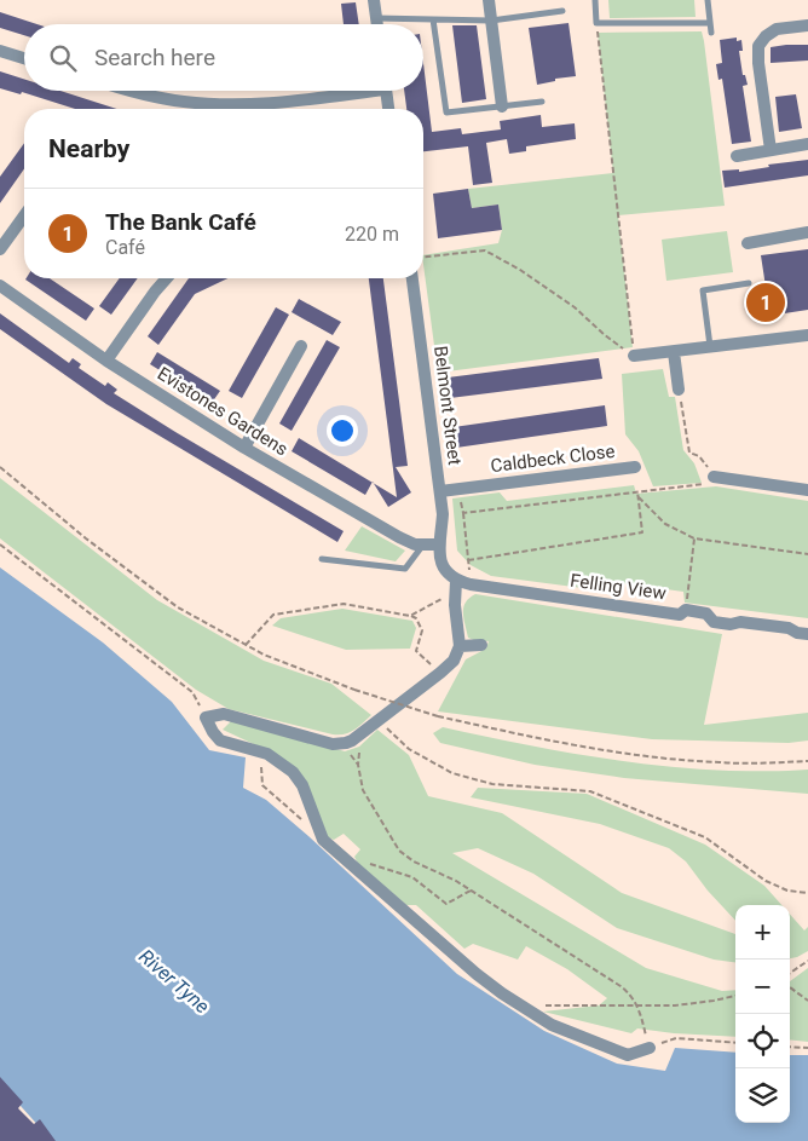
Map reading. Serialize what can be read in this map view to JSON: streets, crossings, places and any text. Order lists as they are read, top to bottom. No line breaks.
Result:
{"streets":{"street":["Belmont Street","Evistones Gardens","Caldbeck Close","Felling View"]},"crossings":[["Belmont Street","Evistones Gardens"],["Belmont Street","Caldbeck Close"]],"water":["River Tyne"],"page":{"search":"Search here","heading":"Nearby","list":[{"mark":"1","name":"The Bank Café","note":"Café","value":"220 m"}],"pins":"1","map_buttons":["+","−"]}}
